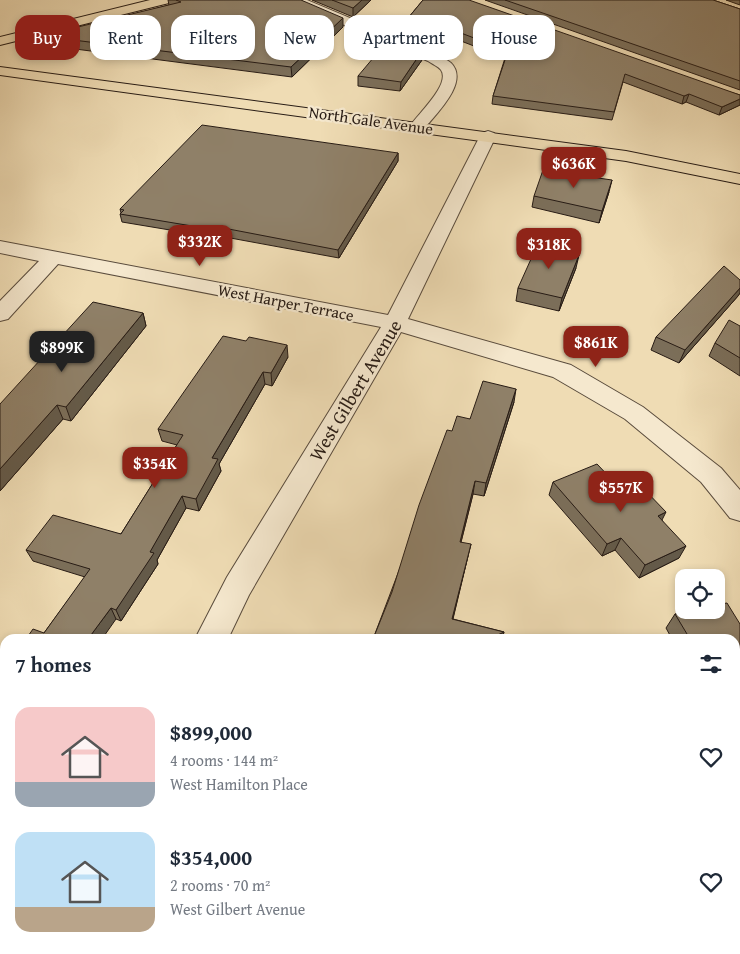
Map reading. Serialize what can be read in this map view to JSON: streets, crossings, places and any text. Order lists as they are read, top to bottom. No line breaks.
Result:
{"streets":{"main road":["North Gale Avenue"],"street":["West Harper Terrace","West Gilbert Avenue"]},"crossings":[["North Gale Avenue","West Gilbert Avenue"],["West Harper Terrace","West Gilbert Avenue"]],"page":{"chip":["Buy","Rent","Filters","New","Apartment","House"],"price":["$636K","$332K","$318K","$861K","$899K","$354K","$557K"],"heading":"7 homes","list":[{"name":"$899,000","note":"4 rooms · 144 m² · West Hamilton Place"},{"name":"$354,000","note":"2 rooms · 70 m² · West Gilbert Avenue"}]}}
